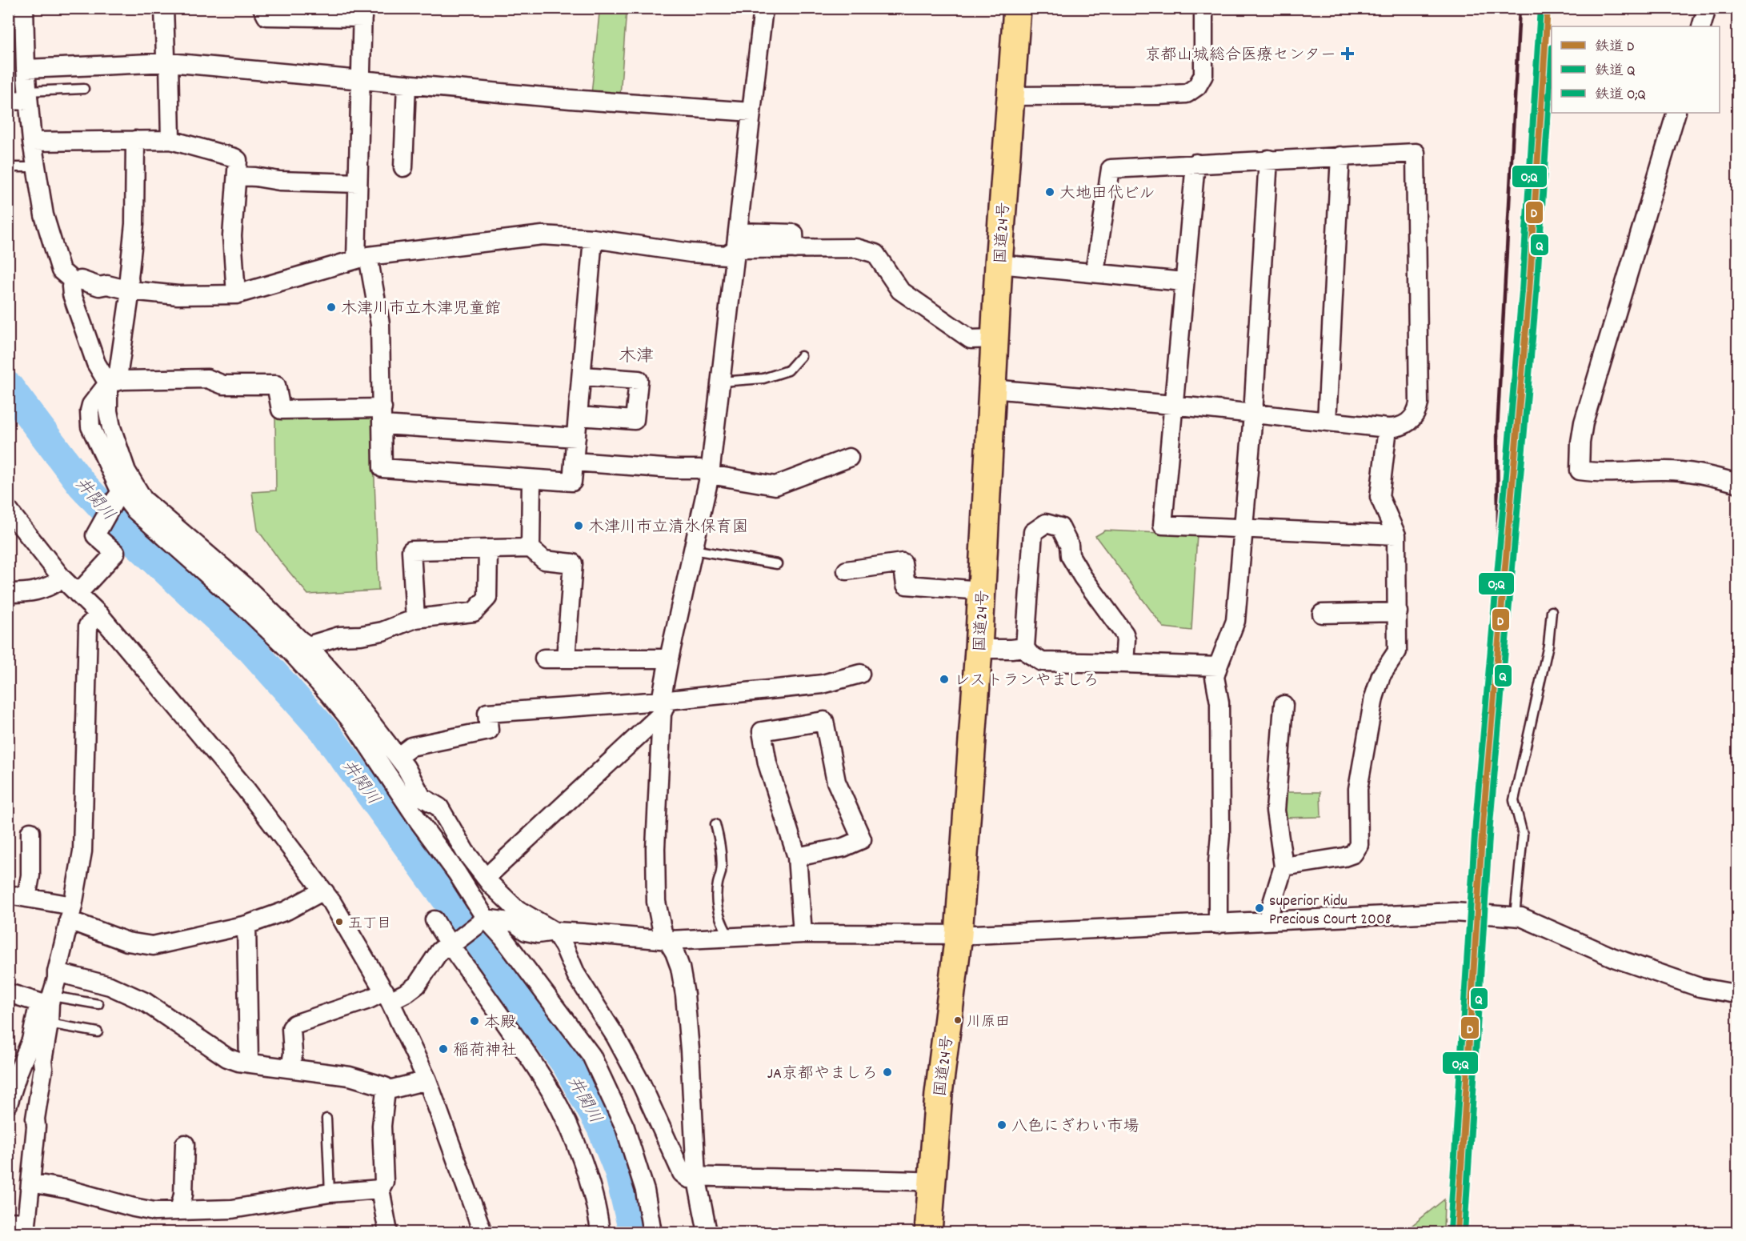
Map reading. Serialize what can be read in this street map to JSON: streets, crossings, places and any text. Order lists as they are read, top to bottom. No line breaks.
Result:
{"streets":{"highway":["国道24号"]},"districts":["木津"],"water":["井関川"],"places":{"health":["京都山城総合医療センター"],"other":["大地田代ビル","木津川市立木津児童館","木津川市立清水保育園","レストランやましろ","superior Kidu Precious Court 2008","五丁目","川原田","本殿","稲荷神社","JA京都やましろ","八色にぎわい市場"]},"lines":["rail line D","rail line O;Q","rail line Q"],"legend":["鉄道 D","鉄道 Q","鉄道 O;Q"]}
